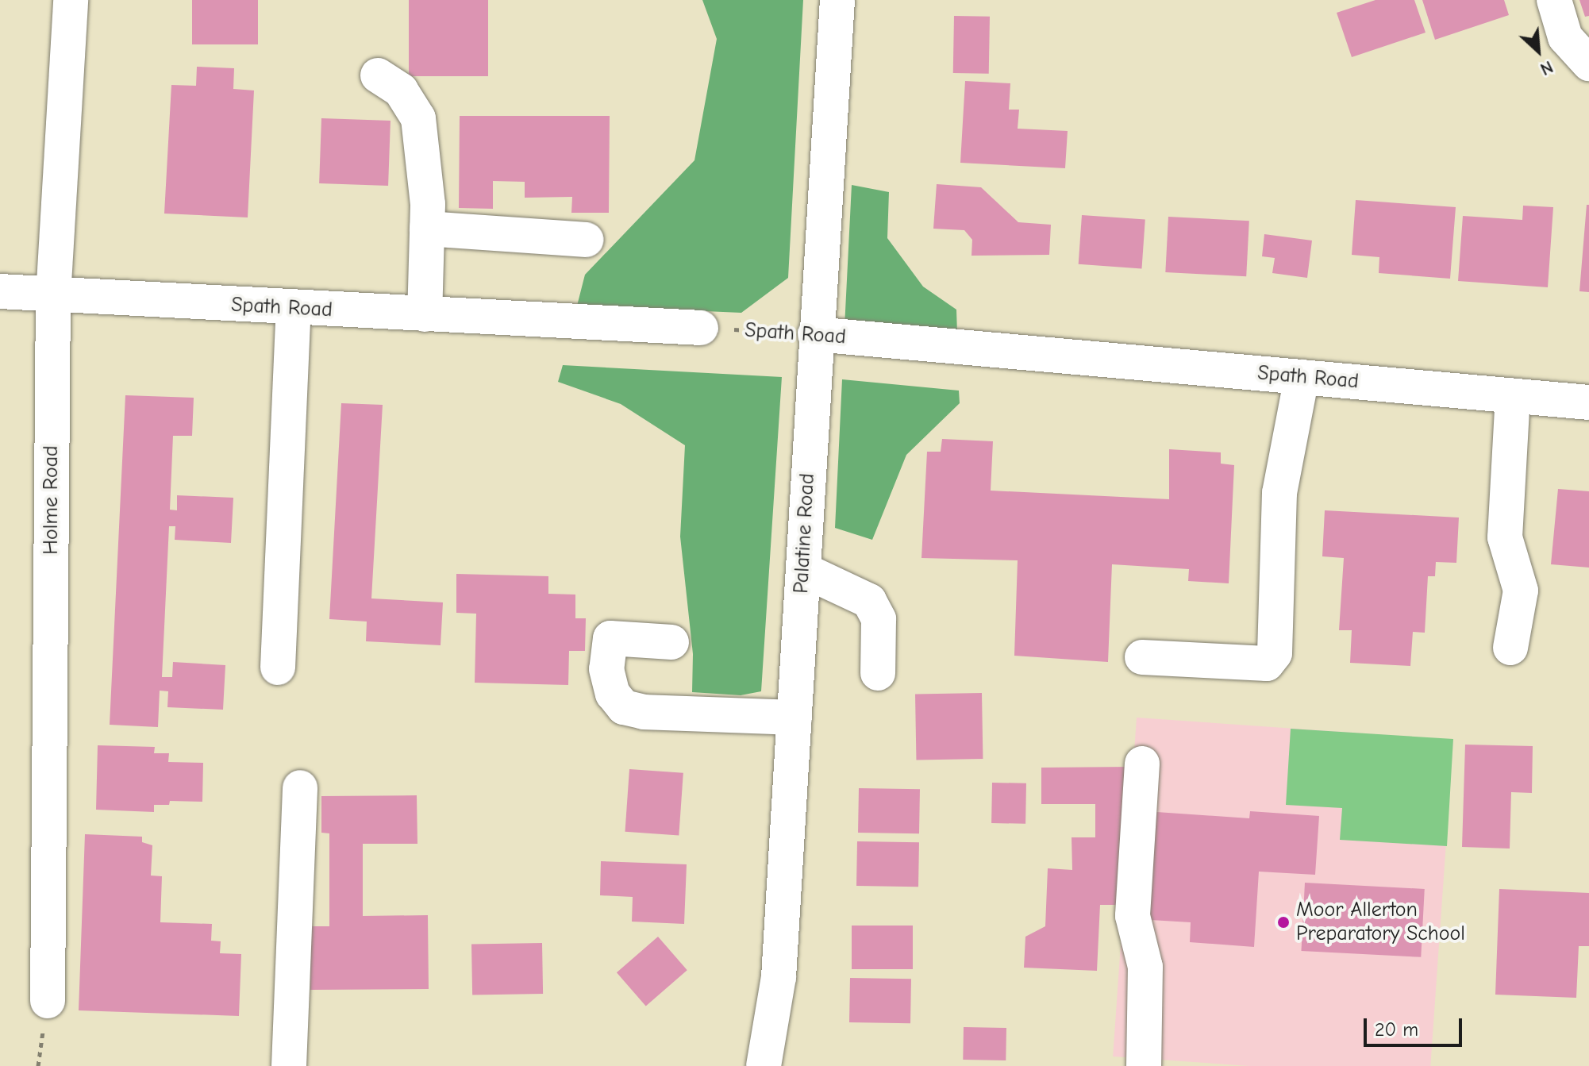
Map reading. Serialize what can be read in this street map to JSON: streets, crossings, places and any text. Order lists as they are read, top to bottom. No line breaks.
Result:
{"streets":{"street":["Spath Road","Holme Road","Palatine Road"]},"crossings":[["Spath Road","Holme Road"],["Spath Road","Palatine Road"]],"places":["Moor Allerton Preparatory School"],"scale_bar":"20 m","north":"bottom right"}
